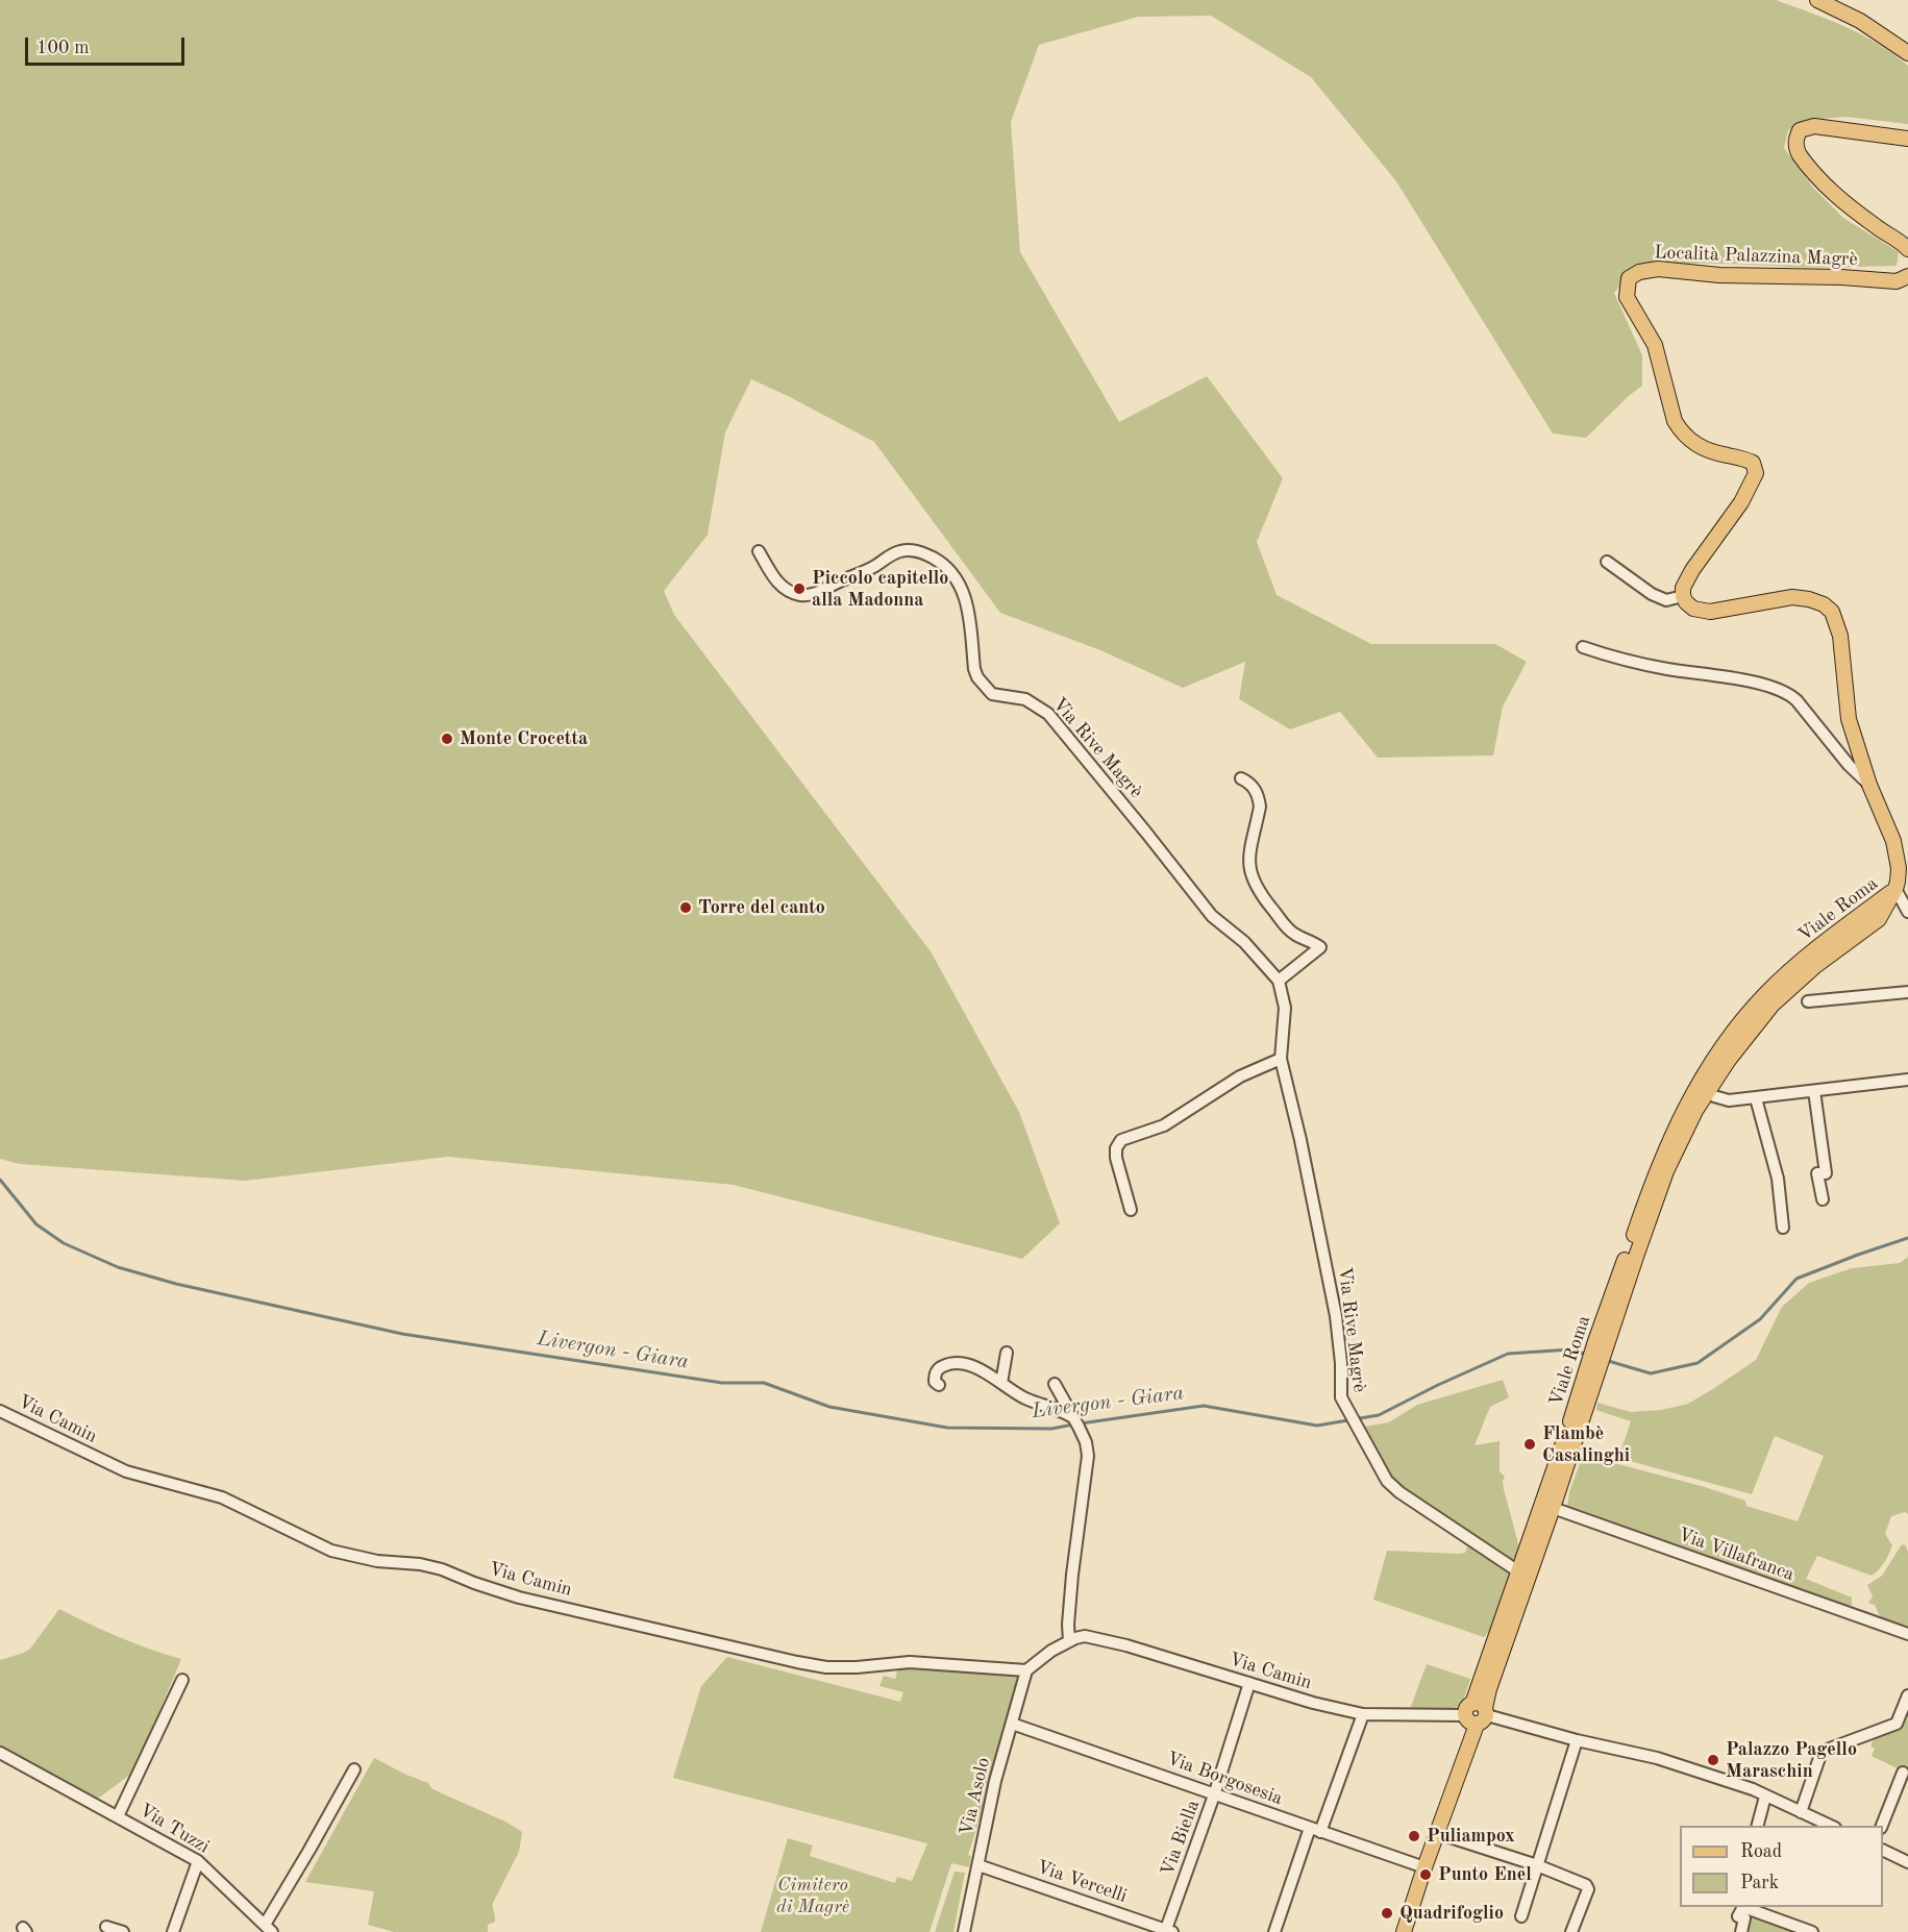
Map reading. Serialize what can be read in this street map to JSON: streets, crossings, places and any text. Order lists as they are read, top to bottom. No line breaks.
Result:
{"streets":{"main road":["Località Palazzina Magrè","Viale Roma"],"street":["Via Rive Magrè","Via Camin","Via Villafranca","Via Borgosesia","Via Asolo","Via Tuzzi","Via Biella","Via Vercelli"]},"crossings":[["Via Rive Magrè","Viale Roma"],["Viale Roma","Via Camin"],["Viale Roma","Via Villafranca"],["Viale Roma","Via Borgosesia"],["Via Camin","Via Asolo"],["Via Camin","Via Biella"],["Via Borgosesia","Via Asolo"],["Via Borgosesia","Via Biella"],["Via Asolo","Via Vercelli"],["Via Biella","Via Vercelli"]],"water":["Livergon - Giara"],"parks":["Cimitero di Magrè"],"places":["Piccolo capitello alla Madonna","Monte Crocetta","Torre del canto","Flambè Casalinghi","Palazzo Pagello Maraschin","Puliampox","Punto Enel","Quadrifoglio"],"legend":["Road","Park"],"scale_bar":"100 m"}
